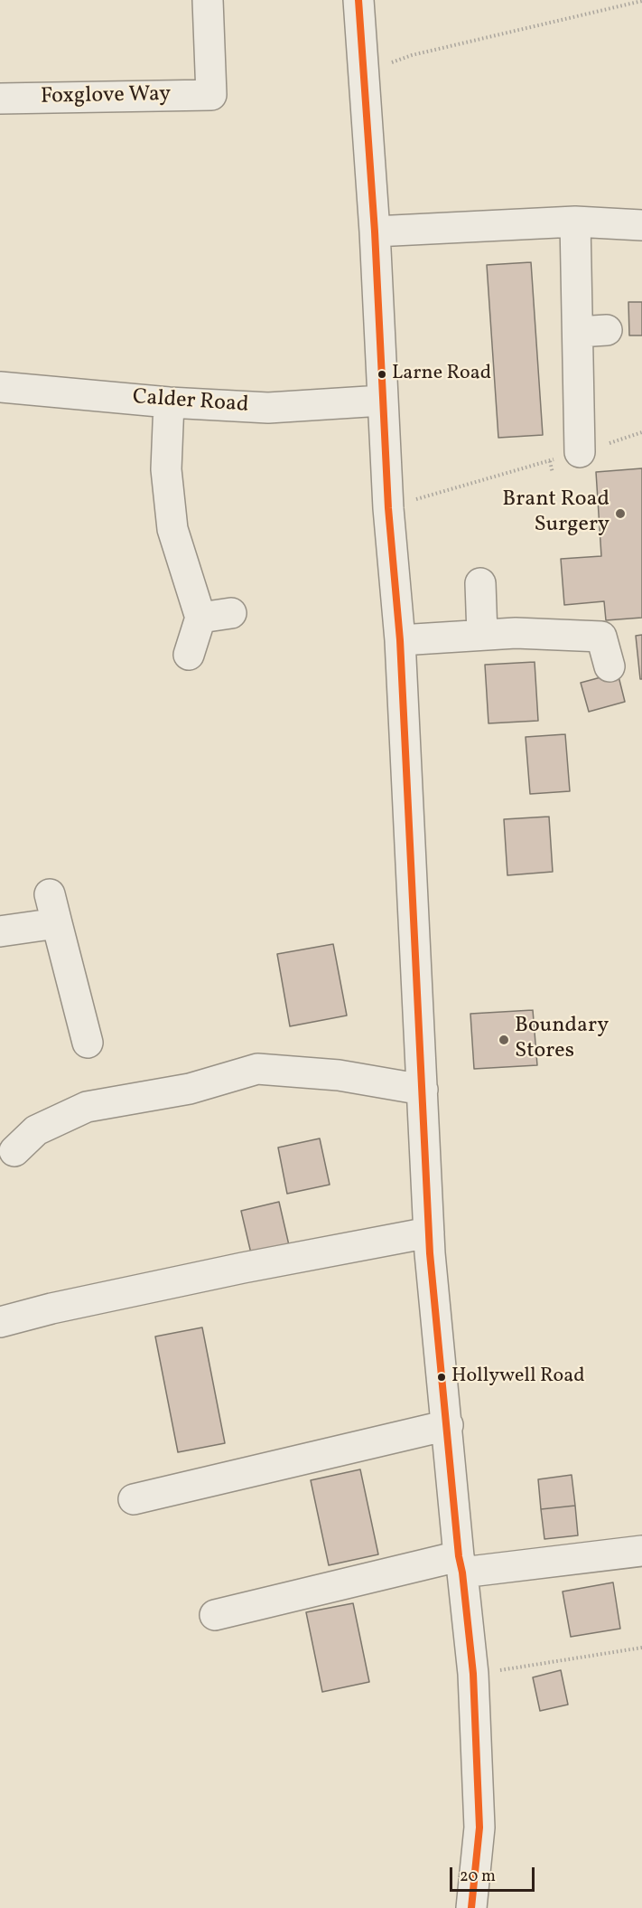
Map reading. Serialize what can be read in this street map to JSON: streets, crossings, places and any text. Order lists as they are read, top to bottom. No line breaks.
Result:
{"streets":{"street":["Foxglove Way","Calder Road"]},"places":["Larne Road","Brant Road Surgery","Boundary Stores","Hollywell Road"],"scale_bar":"20 m"}
